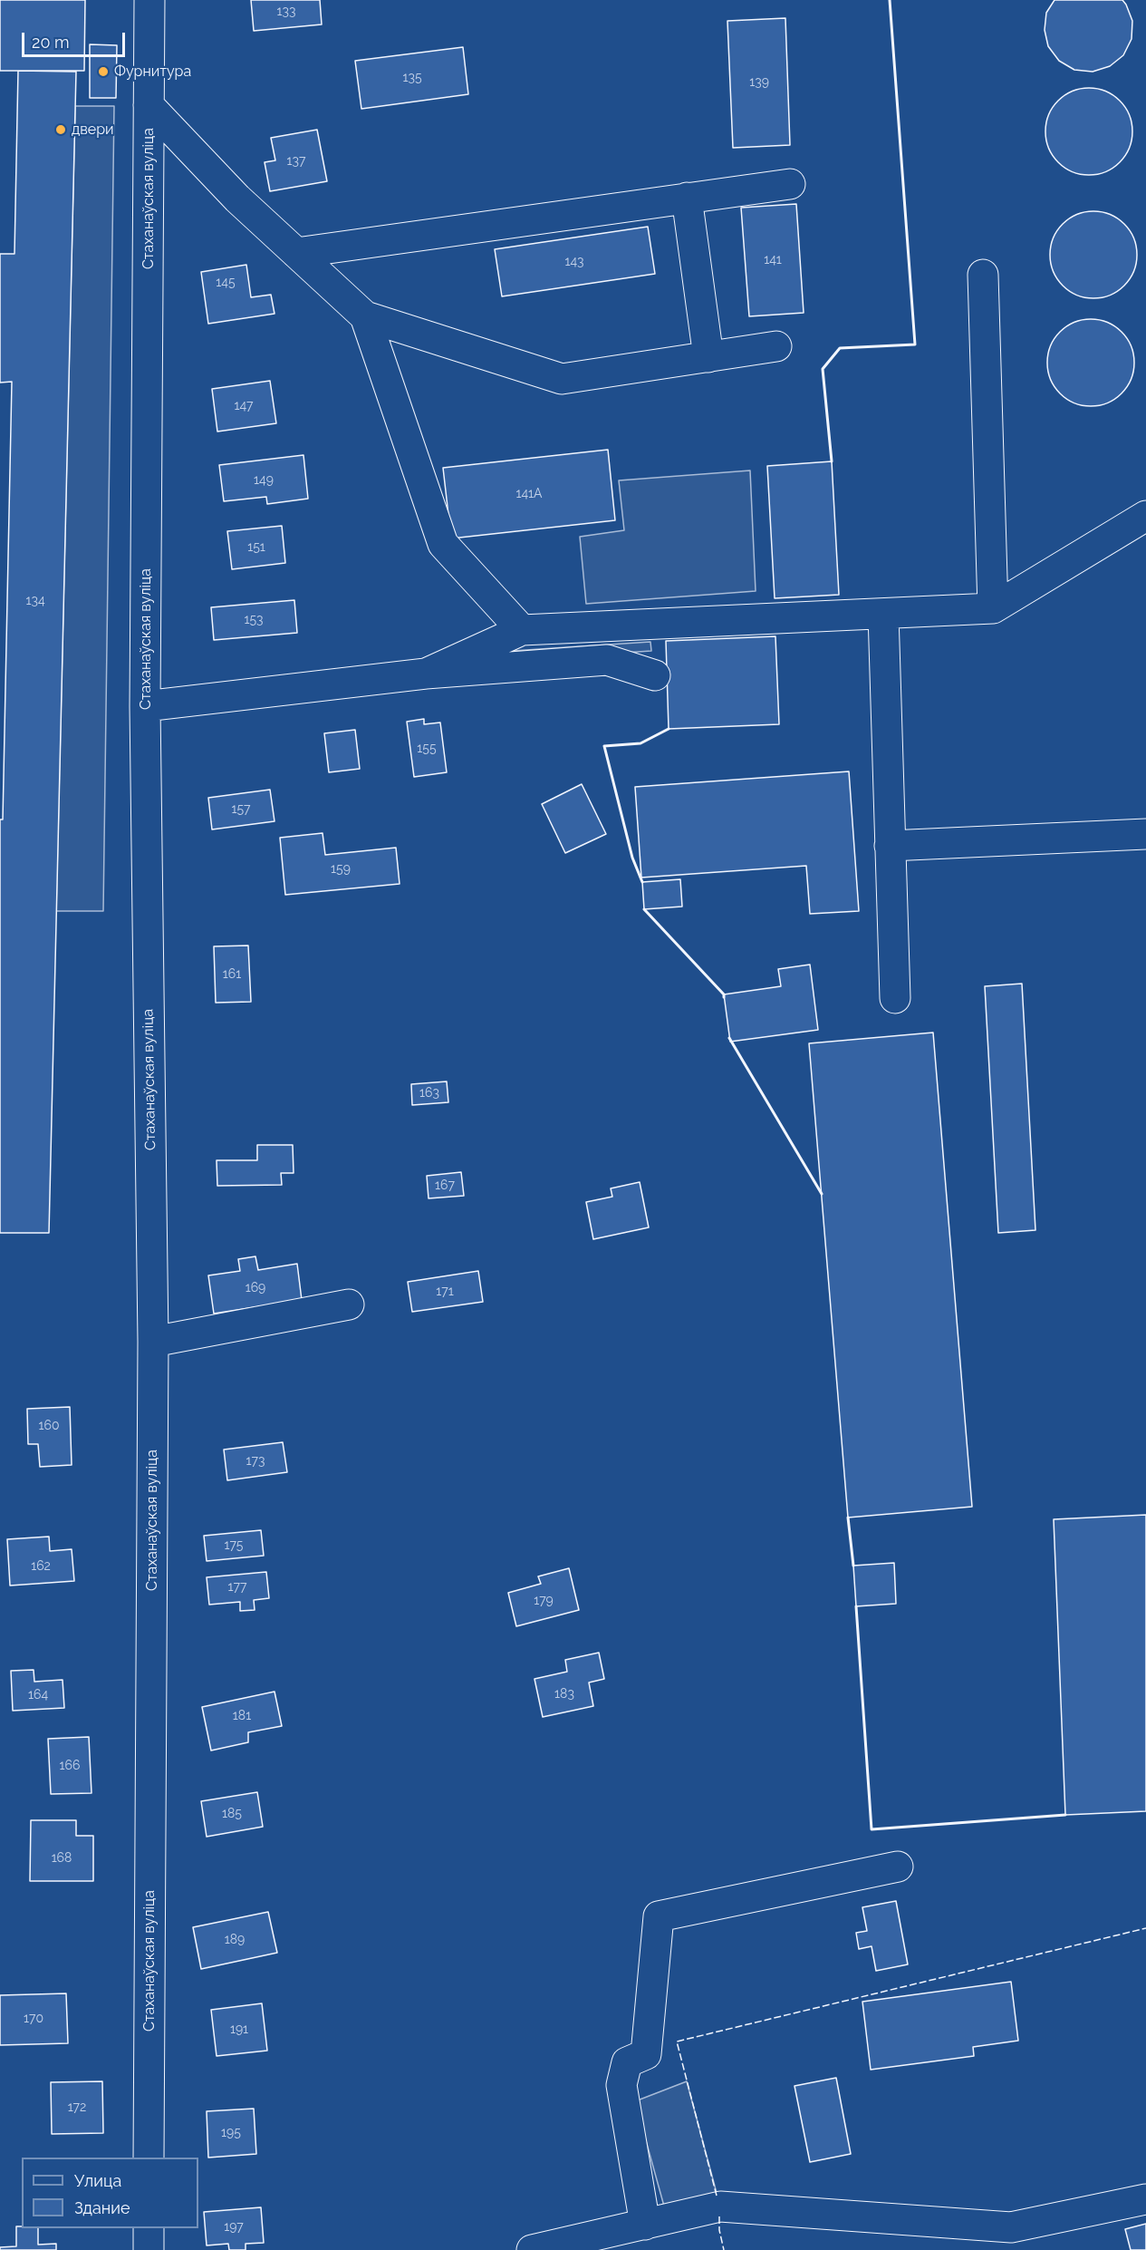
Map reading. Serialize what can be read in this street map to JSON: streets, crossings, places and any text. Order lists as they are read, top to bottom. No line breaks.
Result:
{"streets":{"street":["Стаханаўская вуліца"]},"places":["Фурнитура","двери"],"house_numbers":["133","135","139","137","141","143","145","147","149","141А","151","134","153","155","157","159","161","163","167","169","171","160","173","175","162","177","179","183","164","181","166","185","168","189","170","191","172","195","197"],"legend":["Улица","Здание"],"scale_bar":"20 m"}
